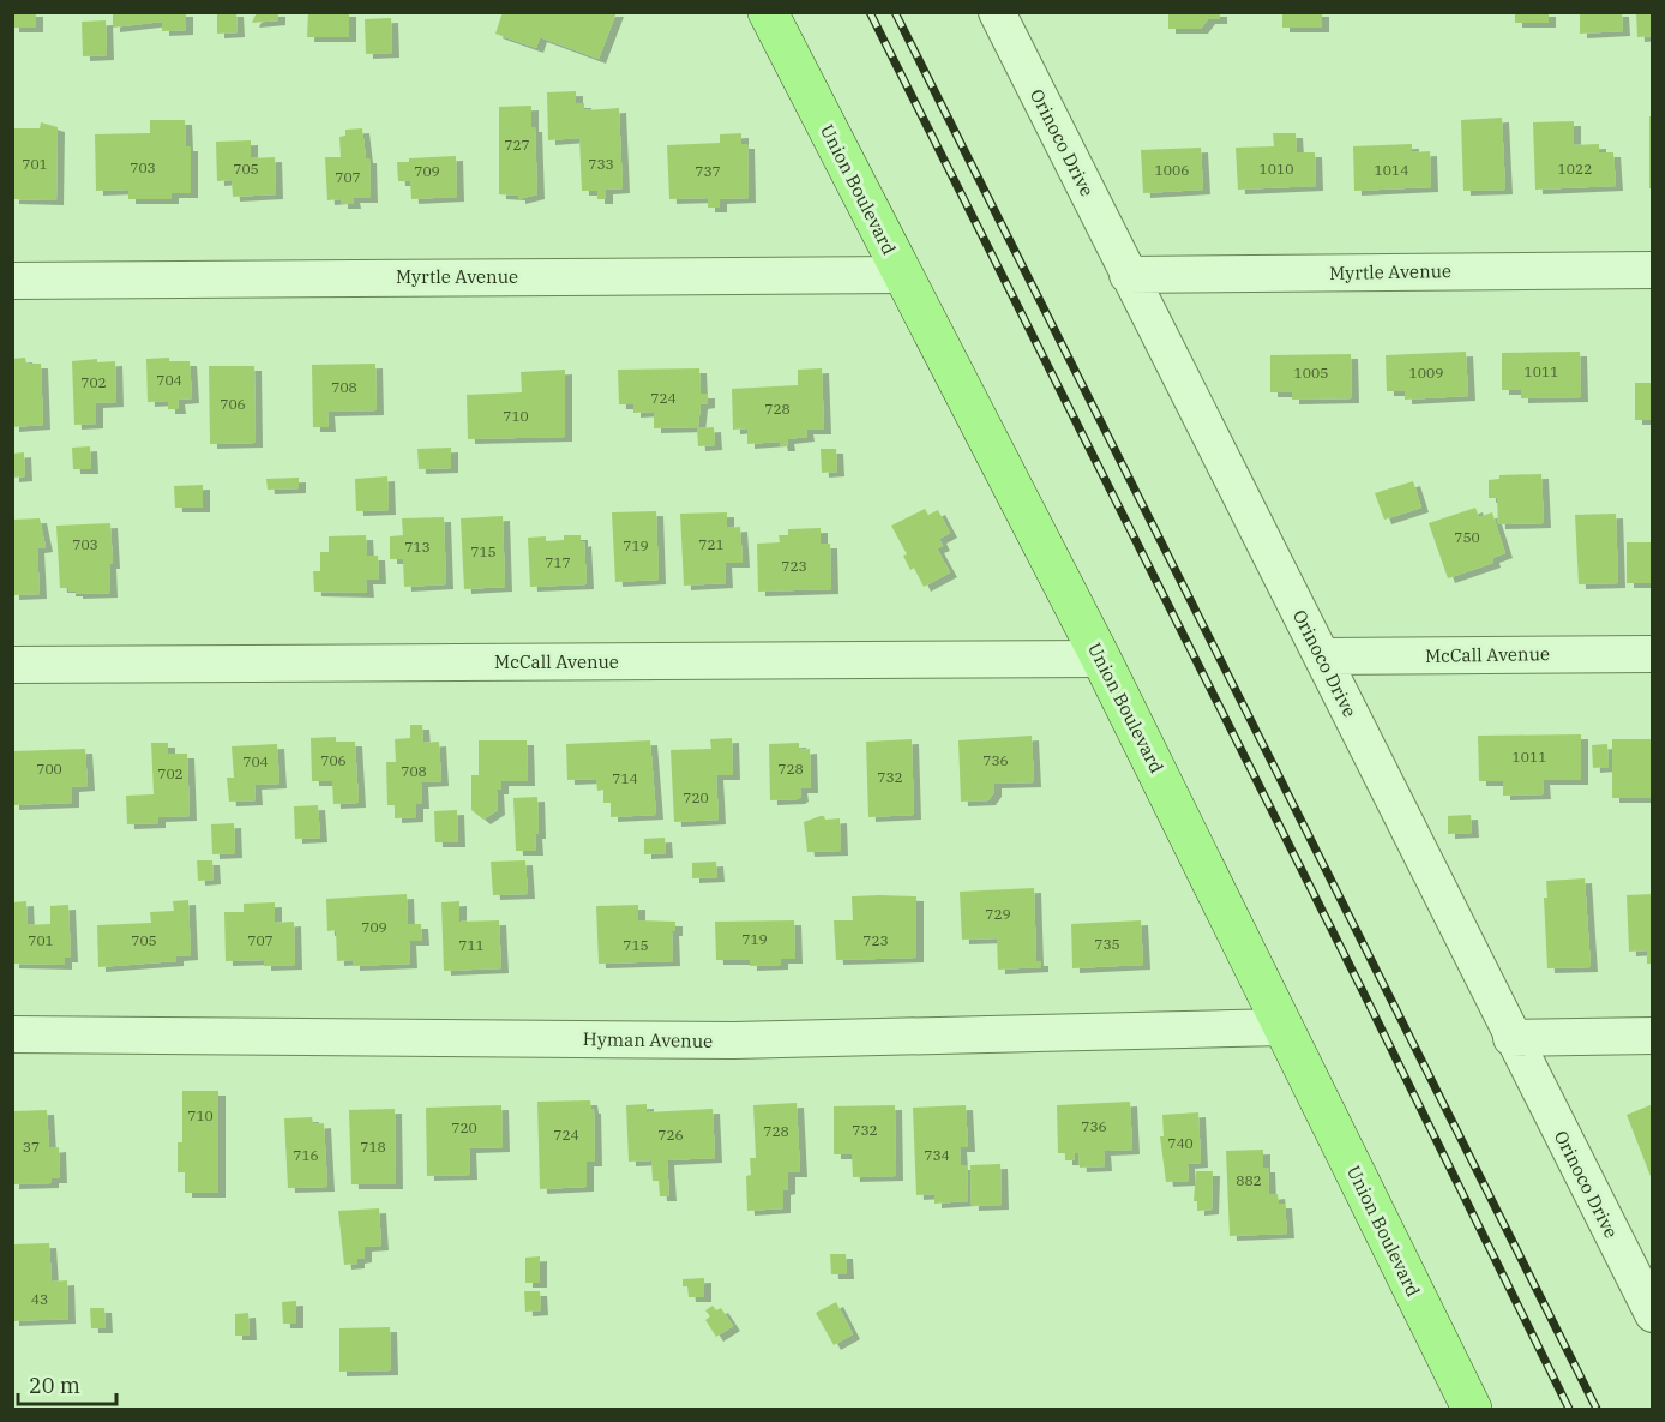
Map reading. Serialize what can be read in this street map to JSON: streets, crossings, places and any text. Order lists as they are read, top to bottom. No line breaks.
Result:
{"streets":{"main road":["Union Boulevard"],"street":["Orinoco Drive","Myrtle Avenue","McCall Avenue","Hyman Avenue"]},"crossings":[["Orinoco Drive","Myrtle Avenue"],["Orinoco Drive","McCall Avenue"],["Union Boulevard","Myrtle Avenue"],["Union Boulevard","McCall Avenue"],["Union Boulevard","Hyman Avenue"]],"house_numbers":["727","701","733","703","705","1010","1022","1006","1014","709","737","707","1011","1005","1009","704","702","708","724","706","728","710","750","703","721","719","713","715","717","723","1011","706","736","704","700","728","708","702","732","714","720","729","709","719","701","705","707","723","735","711","715","710","736","720","732","728","724","726","740","37","718","716","734","882","43"],"scale_bar":"20 m"}
